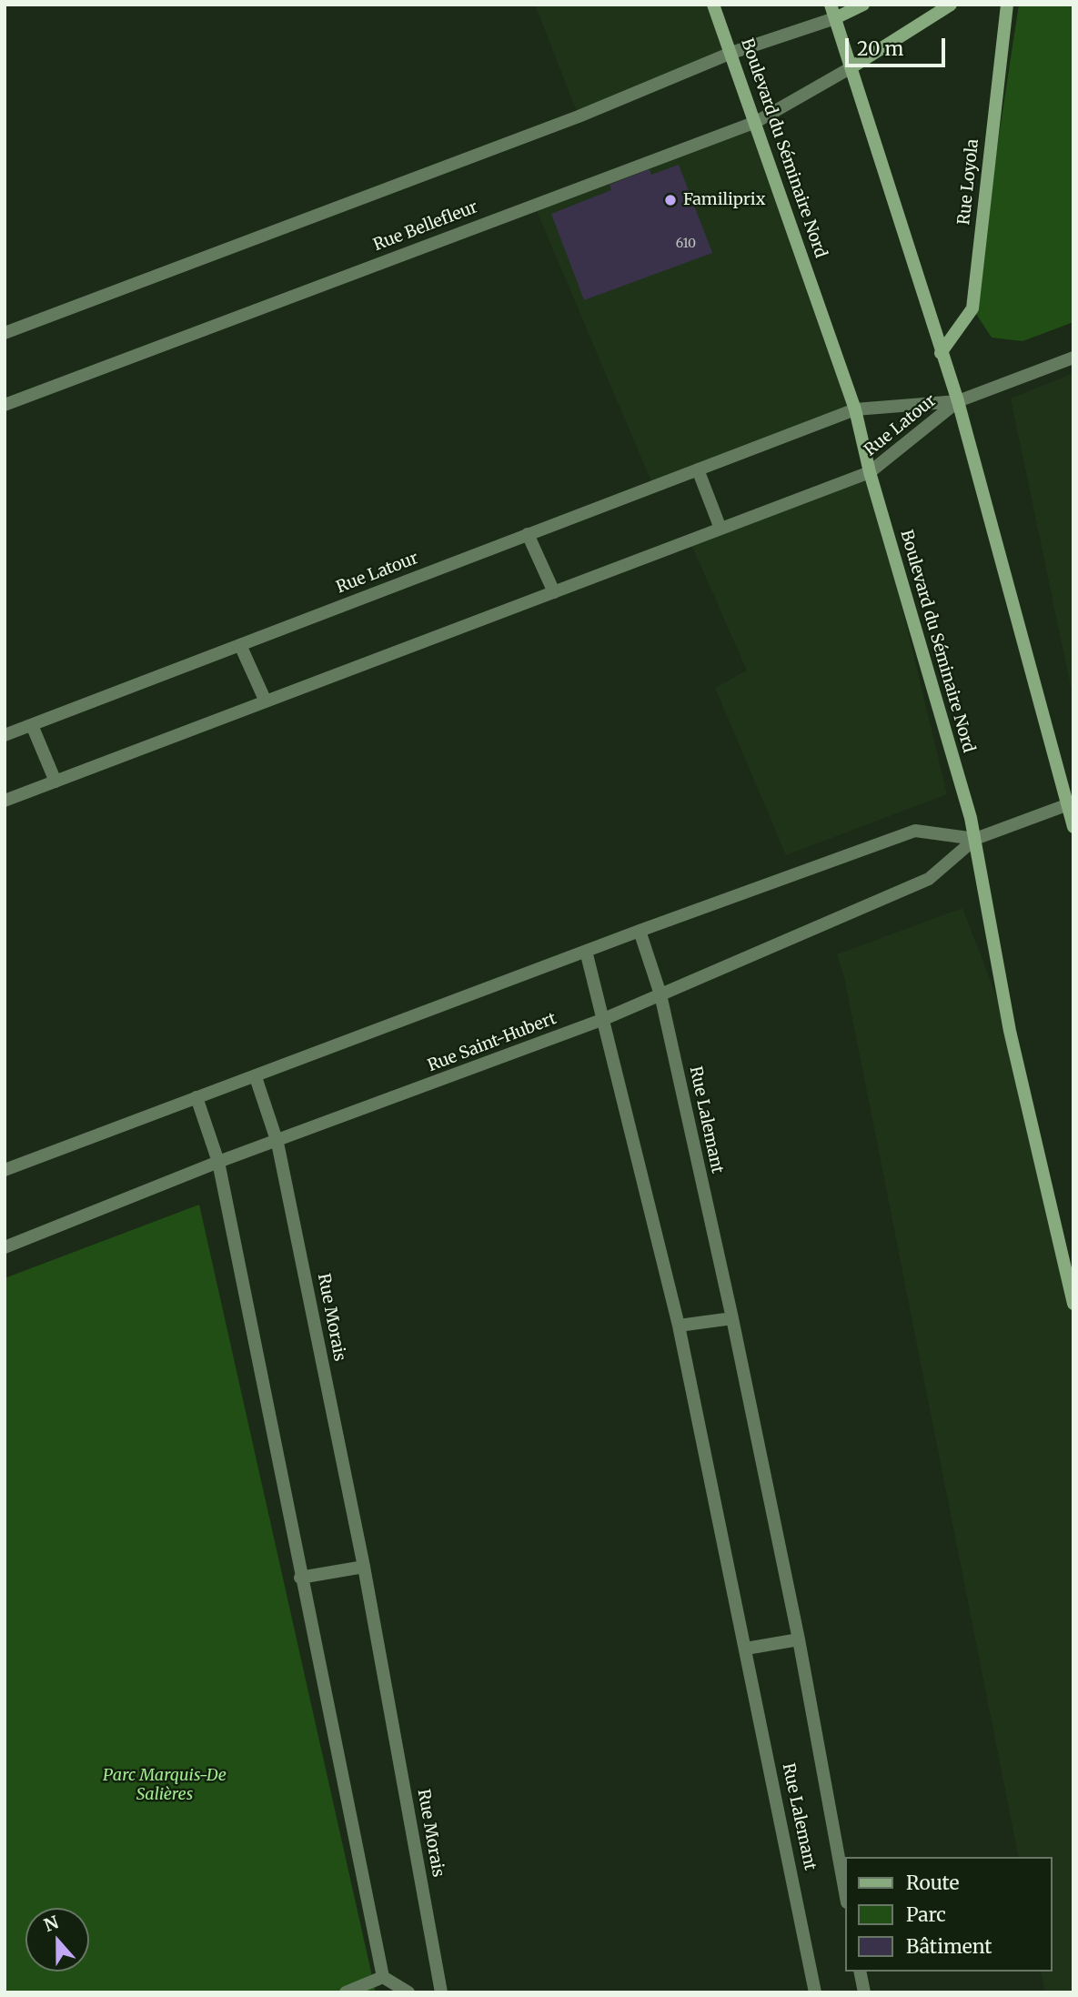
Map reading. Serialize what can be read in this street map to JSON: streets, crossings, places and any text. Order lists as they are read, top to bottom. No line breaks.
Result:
{"streets":{"main road":["Boulevard du Séminaire Nord","Rue Loyola"],"street":["Rue Bellefleur","Rue Latour","Rue Saint-Hubert","Rue Lalemant","Rue Morais"]},"crossings":[["Boulevard du Séminaire Nord","Rue Bellefleur"],["Boulevard du Séminaire Nord","Rue Latour"],["Boulevard du Séminaire Nord","Rue Saint-Hubert"],["Rue Saint-Hubert","Rue Lalemant"],["Rue Saint-Hubert","Rue Morais"]],"parks":["Parc Marquis-De Salières"],"places":["Familiprix"],"house_numbers":["610"],"legend":["Route","Parc","Bâtiment"],"scale_bar":"20 m","north":"top"}
